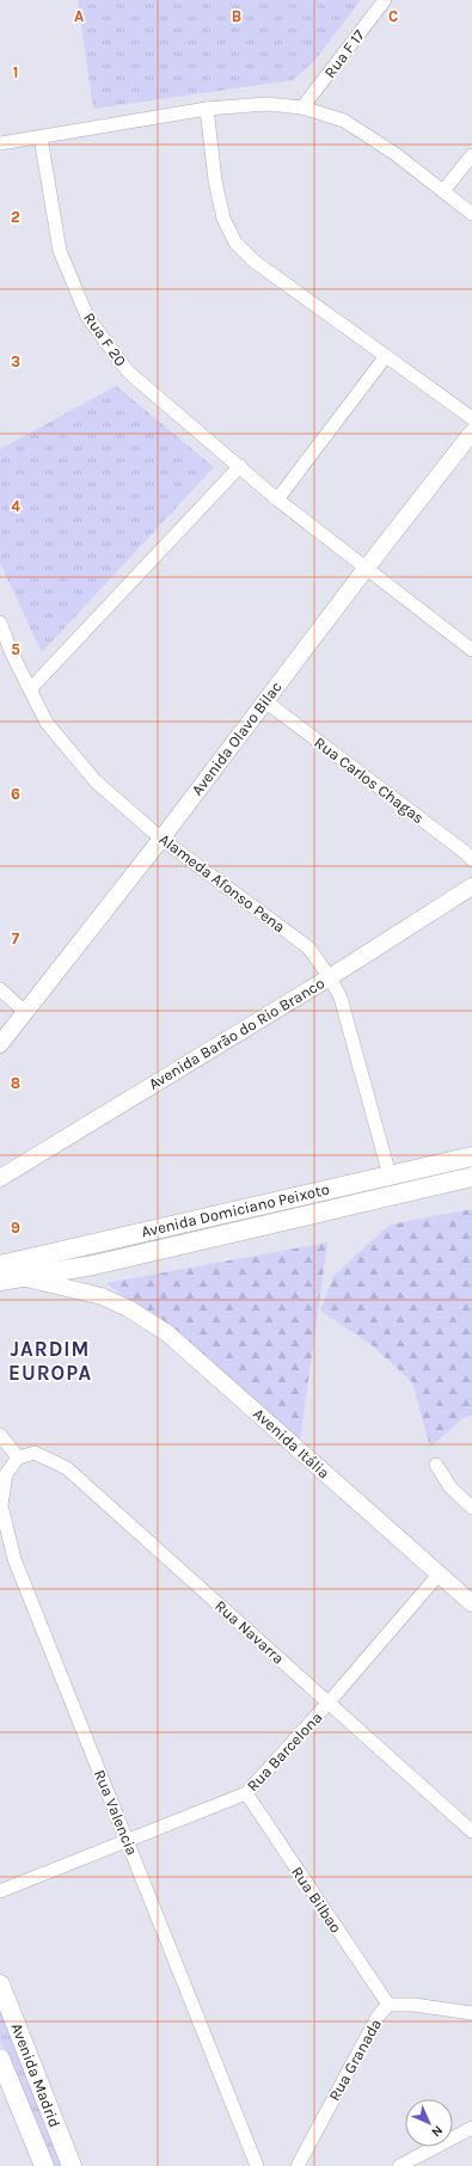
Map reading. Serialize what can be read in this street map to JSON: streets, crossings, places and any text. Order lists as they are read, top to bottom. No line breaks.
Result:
{"streets":{"main road":["Avenida Domiciano Peixoto","Avenida Madrid"],"street":["Rua F 17","Rua F 20","Avenida Olavo Bilac","Rua Carlos Chagas","Alameda Afonso Pena","Avenida Barão do Rio Branco","Avenida Itália","Rua Navarra","Rua Barcelona","Rua Valencia","Rua Bilbao","Rua Granada"]},"crossings":[["Rua F 20","Avenida Olavo Bilac"],["Avenida Olavo Bilac","Rua Carlos Chagas"],["Avenida Olavo Bilac","Alameda Afonso Pena"],["Alameda Afonso Pena","Avenida Barão do Rio Branco"],["Alameda Afonso Pena","Avenida Domiciano Peixoto"],["Avenida Domiciano Peixoto","Avenida Itália"],["Avenida Itália","Rua Barcelona"],["Rua Navarra","Rua Barcelona"],["Rua Navarra","Rua Valencia"],["Rua Barcelona","Rua Valencia"],["Rua Barcelona","Rua Bilbao"],["Rua Bilbao","Rua Granada"]],"districts":["JARDIM EUROPA"],"north":"bottom right","grid":{"columns":["A","B","C"],"rows":["1","2","3","4","5","6","7","8","9"]}}
